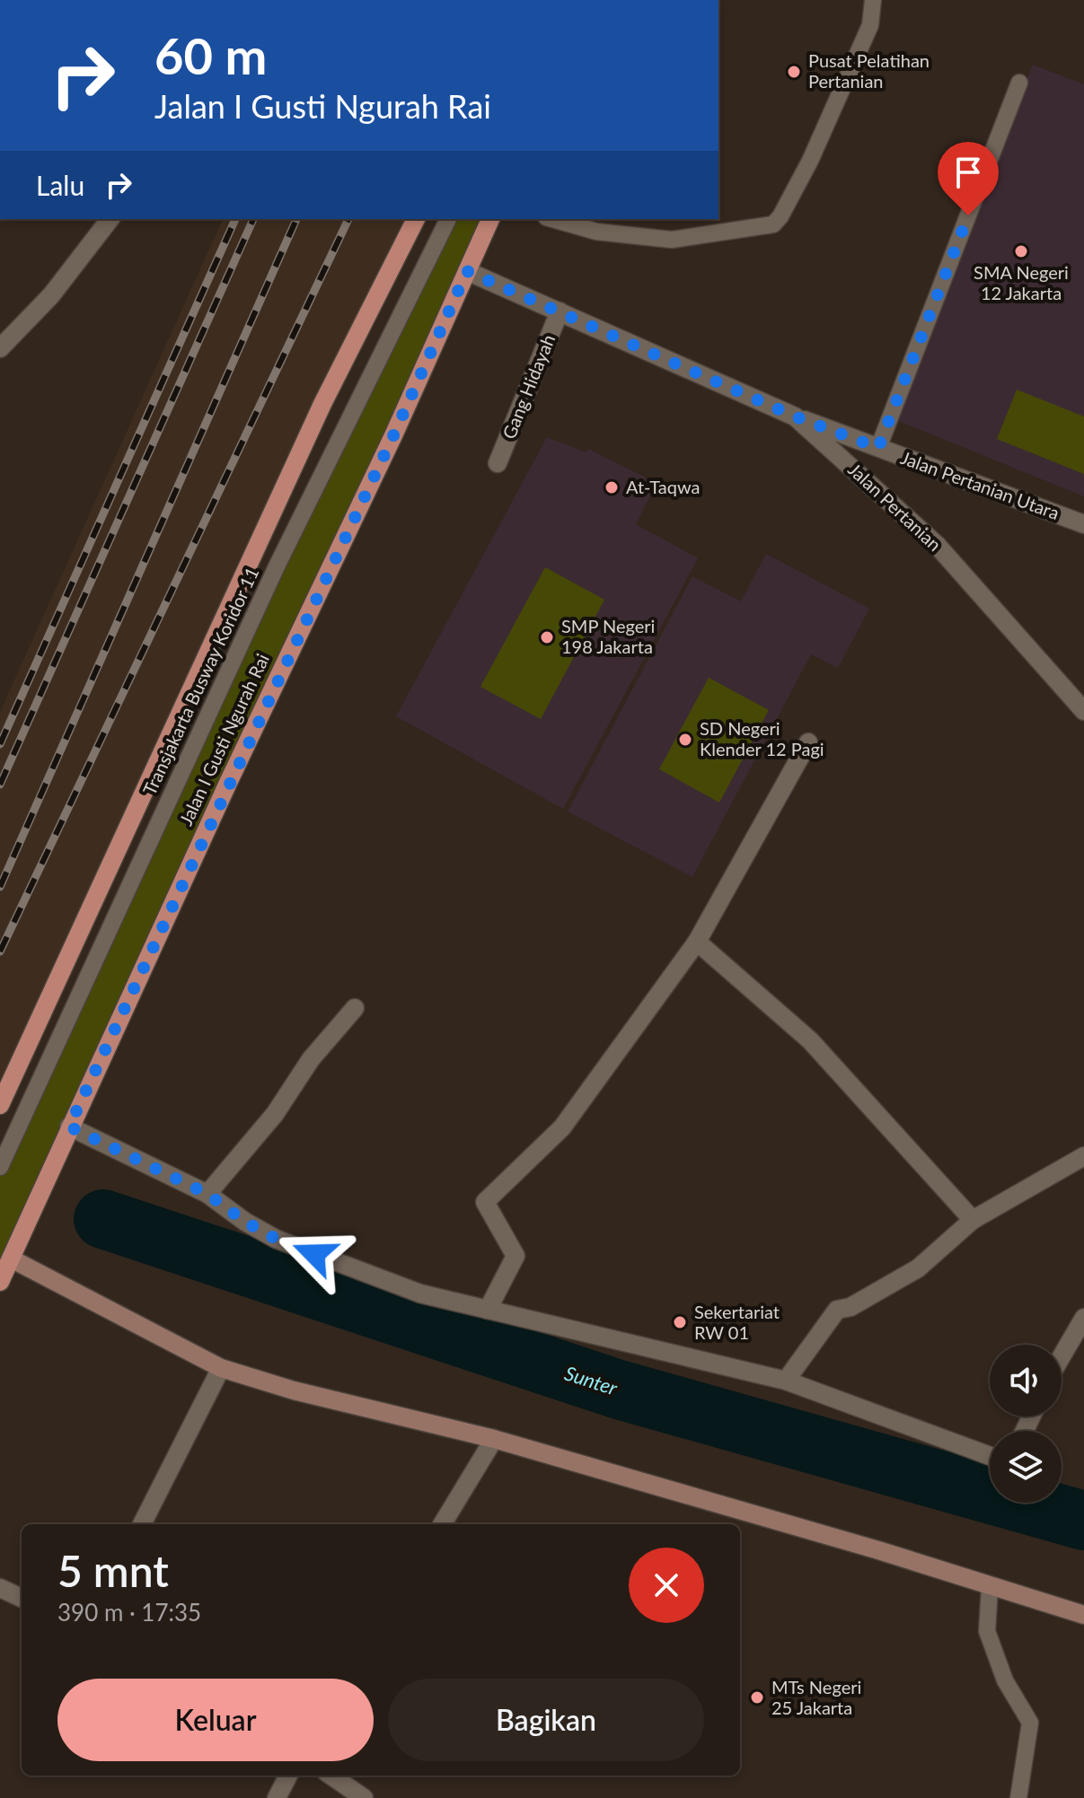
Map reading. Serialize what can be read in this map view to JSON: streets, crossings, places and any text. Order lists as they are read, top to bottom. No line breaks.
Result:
{"streets":{"main road":["Jalan I Gusti Ngurah Rai"],"street":["Gang Hidayah","Jalan Pertanian Utara","Jalan Pertanian"],"lane":["Transjakarta Busway Koridor 11"]},"crossings":[["Gang Hidayah","Jalan Pertanian"],["Jalan Pertanian Utara","Jalan Pertanian"],["Jalan Pertanian","Jalan I Gusti Ngurah Rai"]],"water":["Sunter"],"places":["Pusat Pelatihan Pertanian","SMA Negeri 12 Jakarta","At-Taqwa","SMP Negeri 198 Jakarta","SD Negeri Klender 12 Pagi","Sekertariat RW 01","MTs Negeri 25 Jakarta"],"page":{"turn":["60 m","Jalan I Gusti Ngurah Rai"],"then":"Lalu","heading":["5 mnt","390 m · 17:35"],"buttons":["Keluar","Bagikan"]}}
